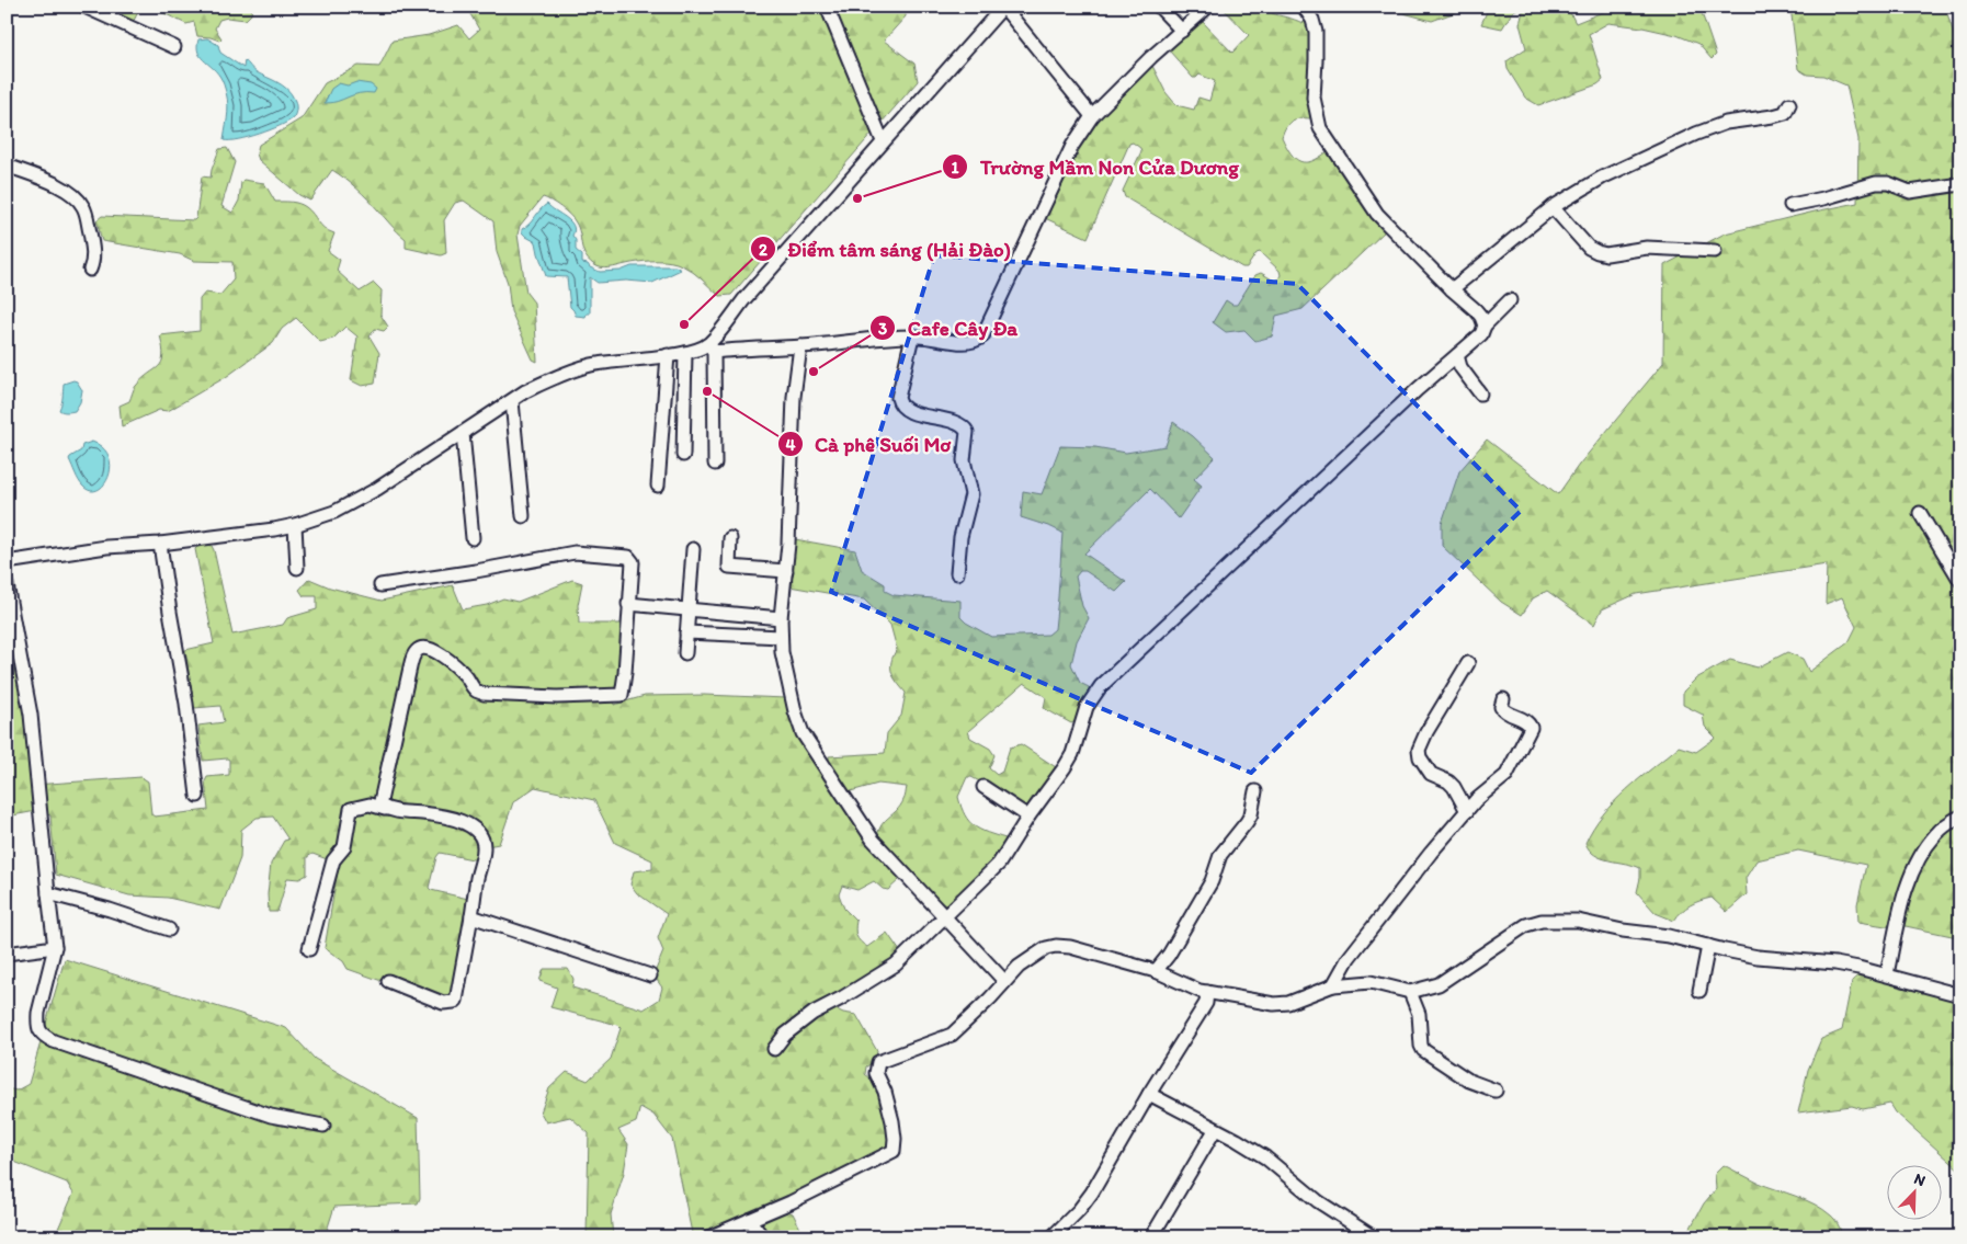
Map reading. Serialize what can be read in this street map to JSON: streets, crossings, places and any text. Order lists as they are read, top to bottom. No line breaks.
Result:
{"places":["Trường Mầm Non Cửa Dương","Điểm tâm sáng (Hải Đào)","Cafe Cây Đa","Cà phê Suối Mơ"],"north":"top right"}
